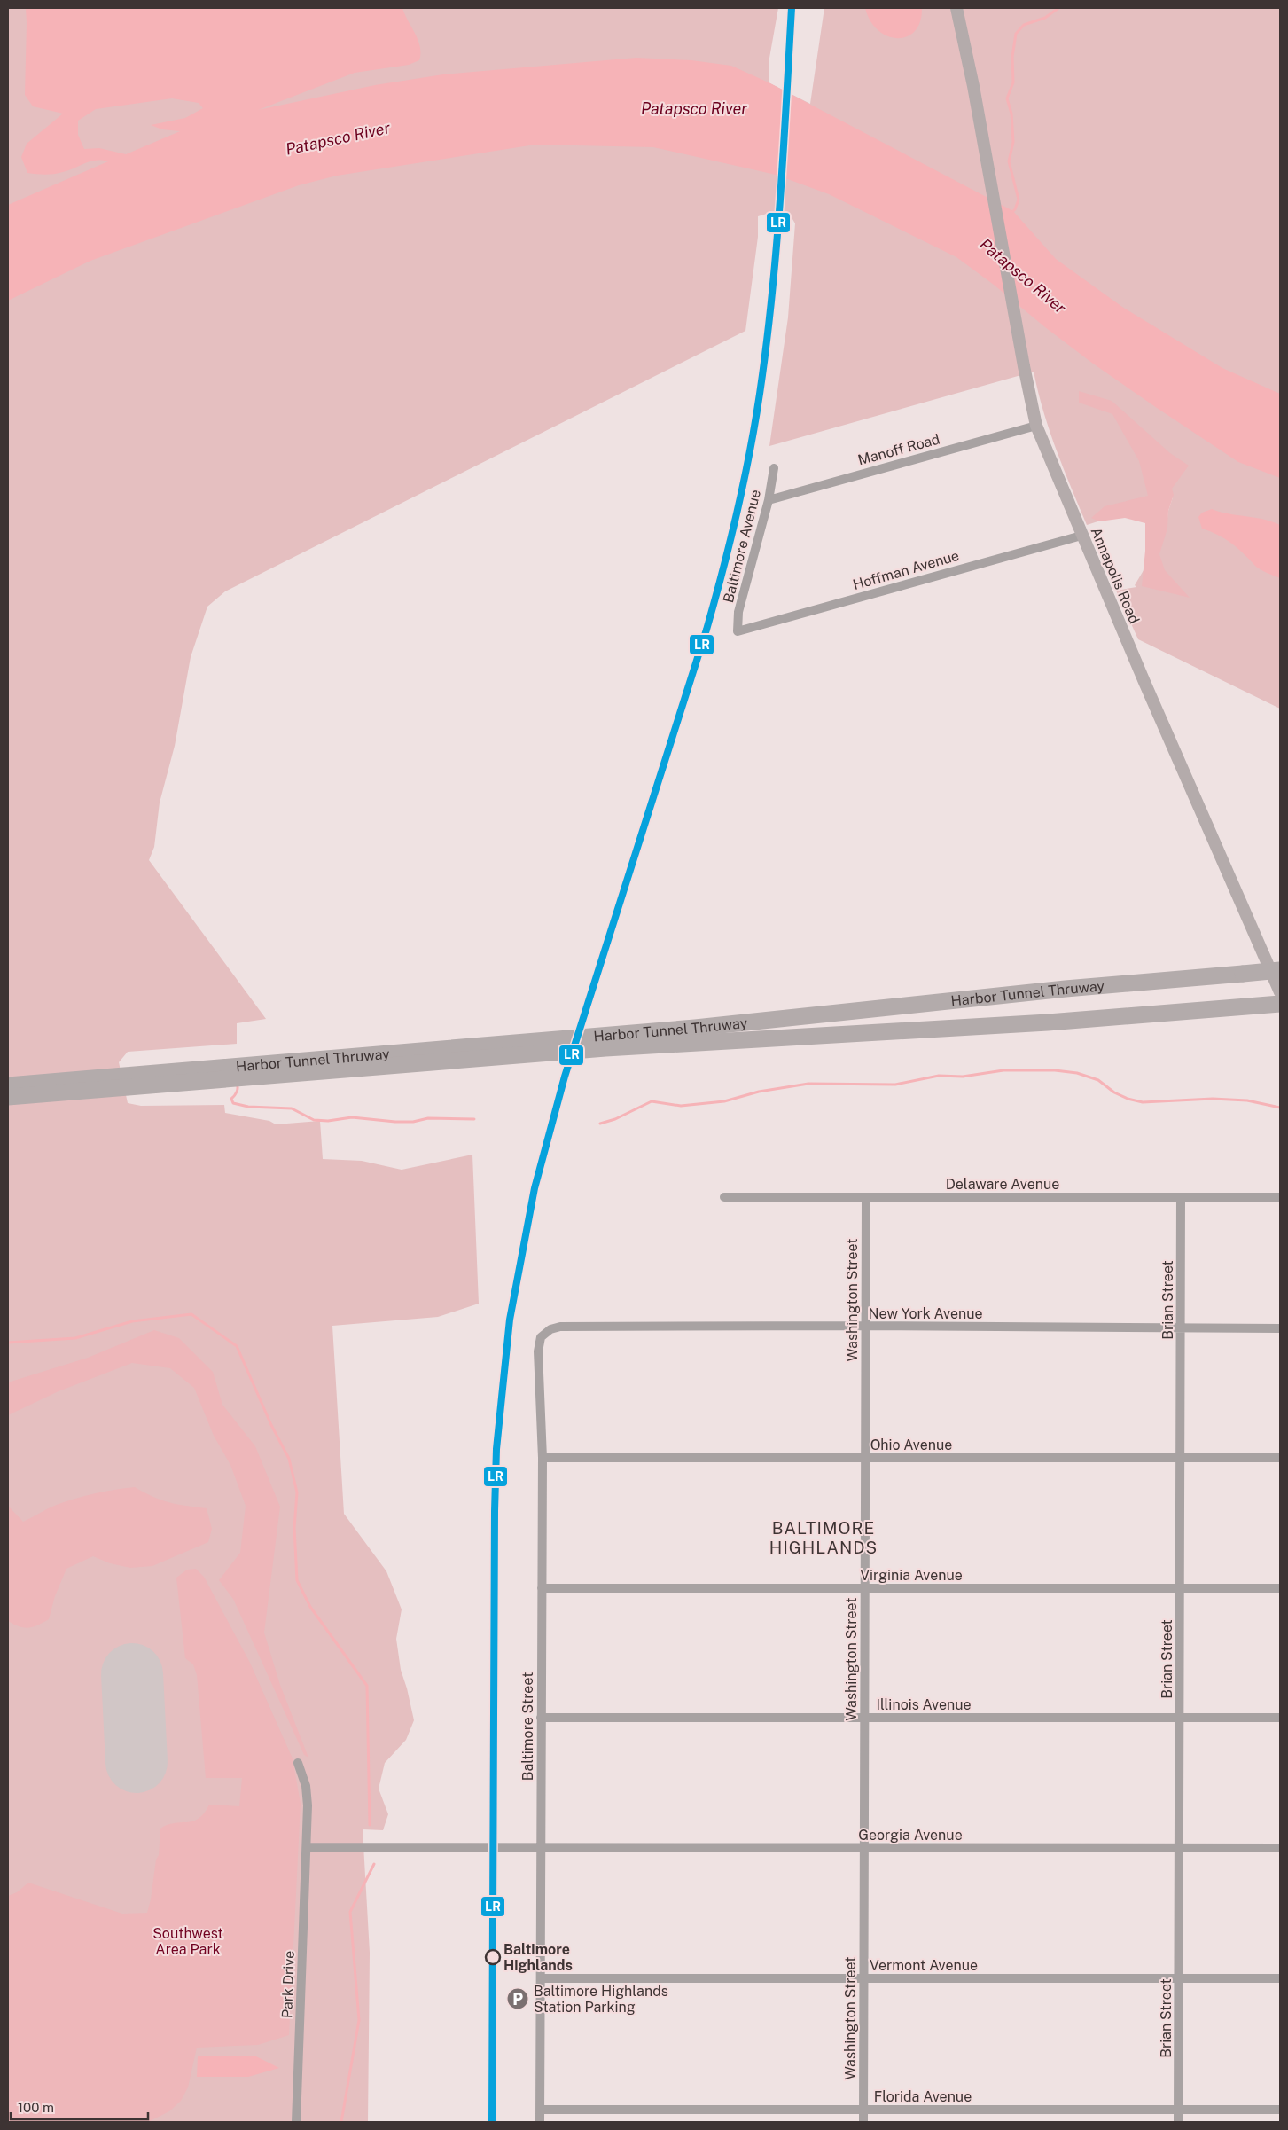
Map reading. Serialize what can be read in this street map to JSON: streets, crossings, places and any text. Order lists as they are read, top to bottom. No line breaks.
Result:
{"streets":{"highway":["Harbor Tunnel Thruway"],"main road":["Annapolis Road"],"street":["Manoff Road","Baltimore Avenue","Hoffman Avenue","Delaware Avenue","Washington Street","Brian Street","New York Avenue","Ohio Avenue","Virginia Avenue","Illinois Avenue","Baltimore Street","Georgia Avenue","Vermont Avenue","Park Drive","Florida Avenue"]},"crossings":[["Manoff Road","Baltimore Avenue"],["Manoff Road","Annapolis Road"],["Baltimore Avenue","Hoffman Avenue"],["Hoffman Avenue","Annapolis Road"],["Delaware Avenue","Washington Street"],["Delaware Avenue","Brian Street"],["Washington Street","New York Avenue"],["Washington Street","Ohio Avenue"],["Washington Street","Virginia Avenue"],["Washington Street","Illinois Avenue"],["Washington Street","Georgia Avenue"],["Washington Street","Vermont Avenue"],["Washington Street","Florida Avenue"],["Brian Street","New York Avenue"],["Brian Street","Ohio Avenue"],["Brian Street","Virginia Avenue"],["Brian Street","Illinois Avenue"],["Brian Street","Georgia Avenue"],["Brian Street","Vermont Avenue"],["Brian Street","Florida Avenue"],["New York Avenue","Baltimore Street"],["Ohio Avenue","Baltimore Street"],["Virginia Avenue","Baltimore Street"],["Illinois Avenue","Baltimore Street"],["Baltimore Street","Georgia Avenue"],["Baltimore Street","Vermont Avenue"],["Baltimore Street","Florida Avenue"]],"districts":["BALTIMORE HIGHLANDS"],"water":["Patapsco River"],"parks":["Southwest Area Park"],"places":{"other":["Baltimore Highlands"],"parking":["Baltimore Highlands Station Parking"]},"lines":["transit line LR"],"scale_bar":"100 m"}
